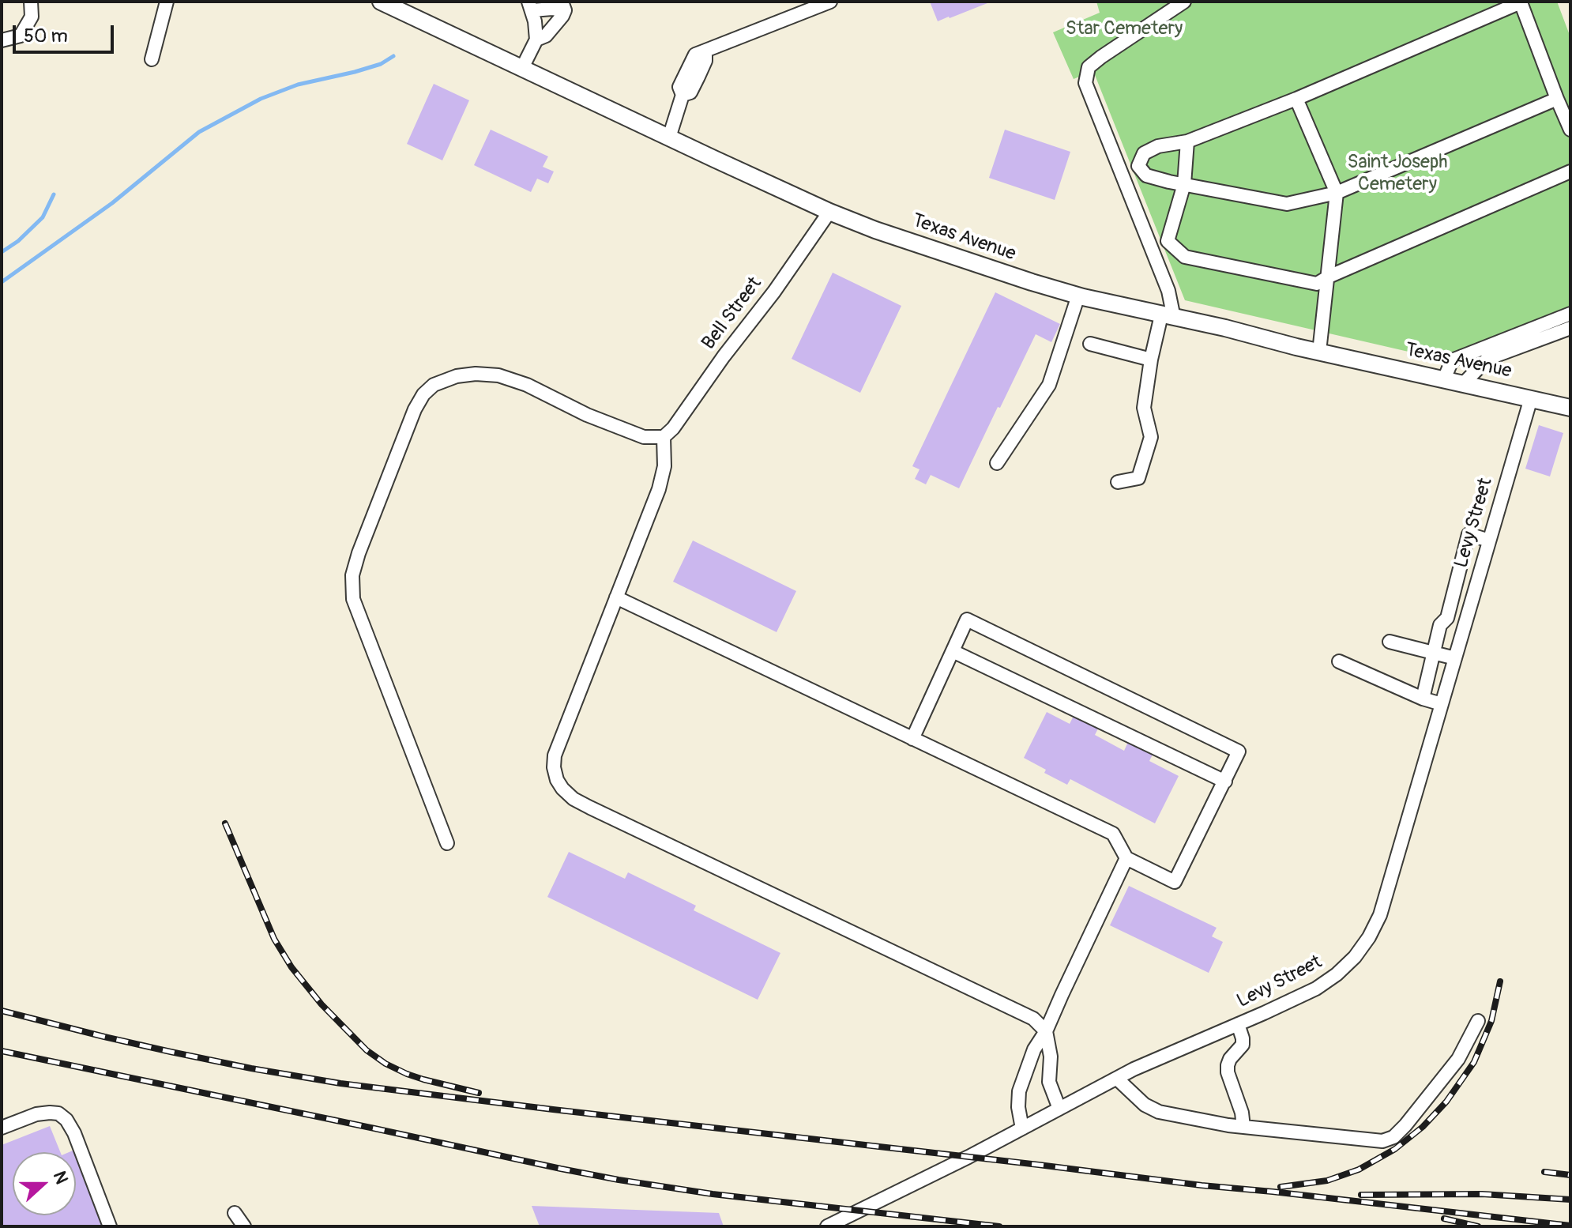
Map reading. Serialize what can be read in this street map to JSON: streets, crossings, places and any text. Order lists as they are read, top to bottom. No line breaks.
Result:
{"streets":{"main road":["Texas Avenue"],"street":["Bell Street","Levy Street"]},"crossings":[["Texas Avenue","Bell Street"],["Texas Avenue","Levy Street"]],"parks":["Star Cemetery","Saint Joseph Cemetery"],"scale_bar":"50 m","north":"right"}
